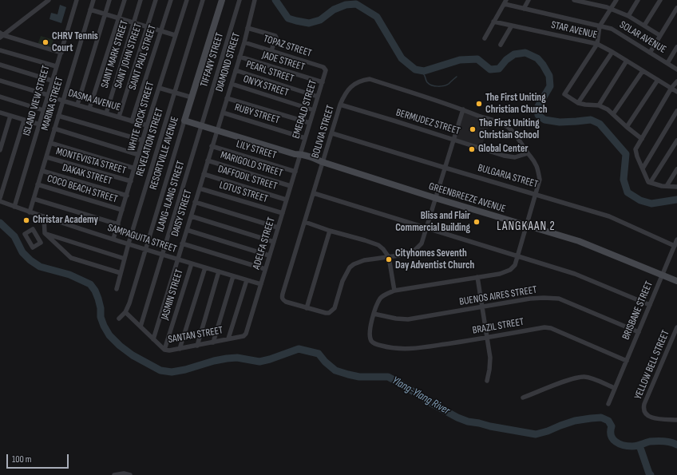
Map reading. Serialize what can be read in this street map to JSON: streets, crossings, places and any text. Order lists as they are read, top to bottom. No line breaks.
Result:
{"streets":{"street":["STAR AVENUE","SOLAR AVENUE","TOPAZ STREET","SAINT MARK STREET","SAINT JOHN STREET","SAINT PAUL STREET","TIFFANY STREET","JADE STREET","DIAMOND STREET","PEARL STREET","ONYX STREET","ISLAND VIEW STREET","DASMA AVENUE","MARINA STREET","EMERALD STREET","RUBY STREET","WHITE ROCK STREET","BERMUDEZ STREET","BOLIVIA STREET","REVELATION STREET","LILY STREET","RESORTVILLE AVENUE","MONTEVISTA STREET","MARIGOLD STREET","DAKAK STREET","BULGARIA STREET","DAFFODIL STREET","COCO BEACH STREET","LOTUS STREET","ILANG-ILANG STREET","GREENBREEZE AVENUE","DAISY STREET","SAMPAGUITA STREET","ADELFA STREET","JASMIN STREET","BUENOS AIRES STREET","BRISBANE STREET","BRAZIL STREET","SANTAN STREET","YELLOW BELL STREET"]},"crossings":[["TOPAZ STREET","DIAMOND STREET"],["TOPAZ STREET","EMERALD STREET"],["SAINT MARK STREET","DASMA AVENUE"],["SAINT JOHN STREET","DASMA AVENUE"],["SAINT PAUL STREET","DASMA AVENUE"],["TIFFANY STREET","ILANG-ILANG STREET"],["TIFFANY STREET","GREENBREEZE AVENUE"],["JADE STREET","DIAMOND STREET"],["JADE STREET","EMERALD STREET"],["DIAMOND STREET","PEARL STREET"],["DIAMOND STREET","ONYX STREET"],["DIAMOND STREET","RUBY STREET"],["DIAMOND STREET","GREENBREEZE AVENUE"],["DIAMOND STREET","DAISY STREET"],["PEARL STREET","EMERALD STREET"],["ONYX STREET","EMERALD STREET"],["ISLAND VIEW STREET","DASMA AVENUE"],["ISLAND VIEW STREET","SAMPAGUITA STREET"],["DASMA AVENUE","MARINA STREET"],["DASMA AVENUE","WHITE ROCK STREET"],["MARINA STREET","MONTEVISTA STREET"],["MARINA STREET","DAKAK STREET"],["MARINA STREET","COCO BEACH STREET"],["MARINA STREET","SAMPAGUITA STREET"],["EMERALD STREET","RUBY STREET"],["EMERALD STREET","GREENBREEZE AVENUE"],["EMERALD STREET","ADELFA STREET"],["WHITE ROCK STREET","MONTEVISTA STREET"],["WHITE ROCK STREET","DAKAK STREET"],["WHITE ROCK STREET","COCO BEACH STREET"],["WHITE ROCK STREET","SAMPAGUITA STREET"],["BERMUDEZ STREET","BOLIVIA STREET"],["BOLIVIA STREET","BULGARIA STREET"],["BOLIVIA STREET","GREENBREEZE AVENUE"],["REVELATION STREET","SAMPAGUITA STREET"],["LILY STREET","DAISY STREET"],["LILY STREET","ADELFA STREET"],["RESORTVILLE AVENUE","GREENBREEZE AVENUE"],["RESORTVILLE AVENUE","SAMPAGUITA STREET"],["RESORTVILLE AVENUE","SANTAN STREET"],["MARIGOLD STREET","DAISY STREET"],["MARIGOLD STREET","ADELFA STREET"],["BULGARIA STREET","BRISBANE STREET"],["DAFFODIL STREET","DAISY STREET"],["DAFFODIL STREET","ADELFA STREET"],["LOTUS STREET","DAISY STREET"],["LOTUS STREET","ADELFA STREET"],["ILANG-ILANG STREET","GREENBREEZE AVENUE"],["ILANG-ILANG STREET","SAMPAGUITA STREET"],["ILANG-ILANG STREET","SANTAN STREET"],["GREENBREEZE AVENUE","DAISY STREET"],["GREENBREEZE AVENUE","ADELFA STREET"],["GREENBREEZE AVENUE","BRISBANE STREET"],["DAISY STREET","SAMPAGUITA STREET"],["DAISY STREET","SANTAN STREET"],["SAMPAGUITA STREET","ADELFA STREET"],["SAMPAGUITA STREET","JASMIN STREET"],["ADELFA STREET","SANTAN STREET"],["JASMIN STREET","SANTAN STREET"],["BUENOS AIRES STREET","BRISBANE STREET"],["BUENOS AIRES STREET","BRAZIL STREET"],["BRISBANE STREET","BRAZIL STREET"]],"districts":["LANGKAAN 2"],"water":["Ylang-Ylang River"],"places":["CHRV Tennis Court","The First Uniting Christian Church","The First Uniting Christian School","Global Center","Christar Academy","Bliss and Flair Commercial Building","Cityhomes Seventh Day Adventist Church"],"scale_bar":"100 m"}
